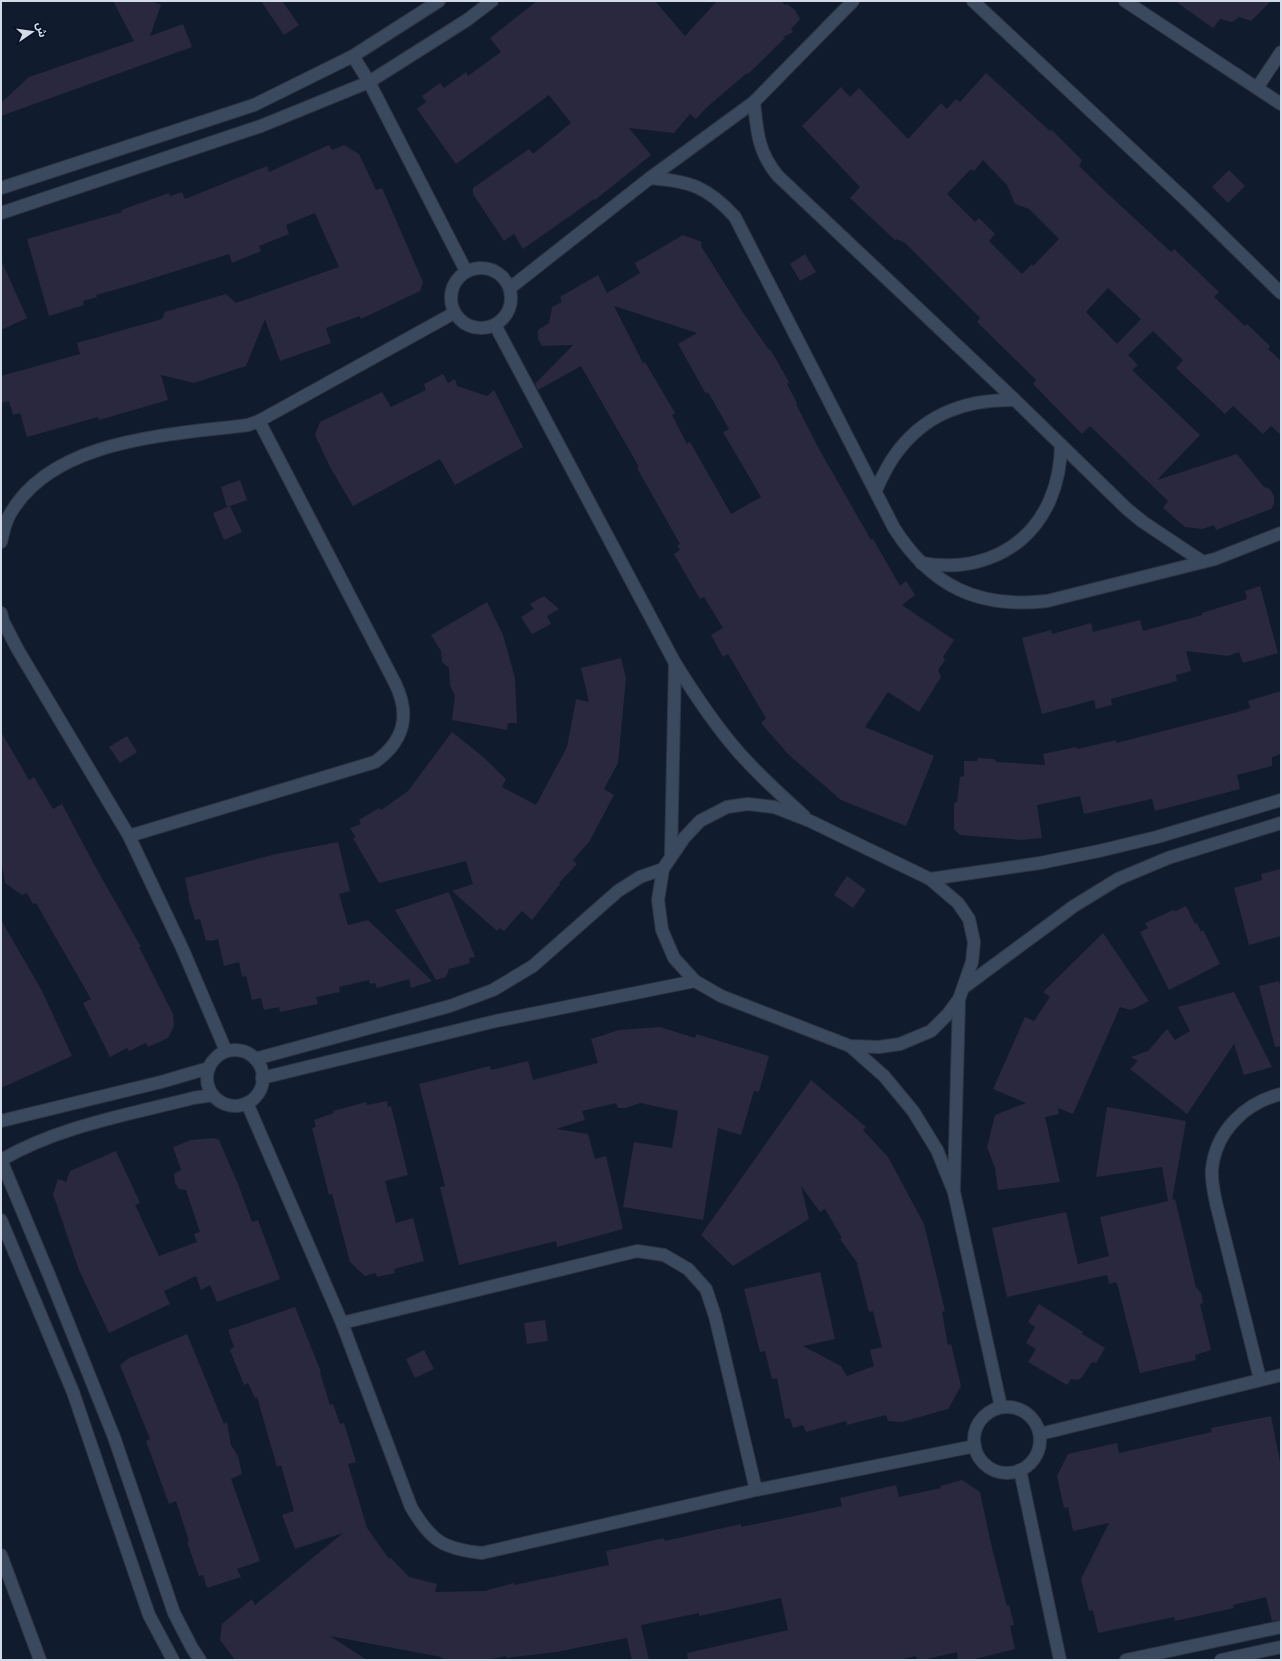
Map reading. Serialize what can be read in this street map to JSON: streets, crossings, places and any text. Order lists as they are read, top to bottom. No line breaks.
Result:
{"north":"right"}
